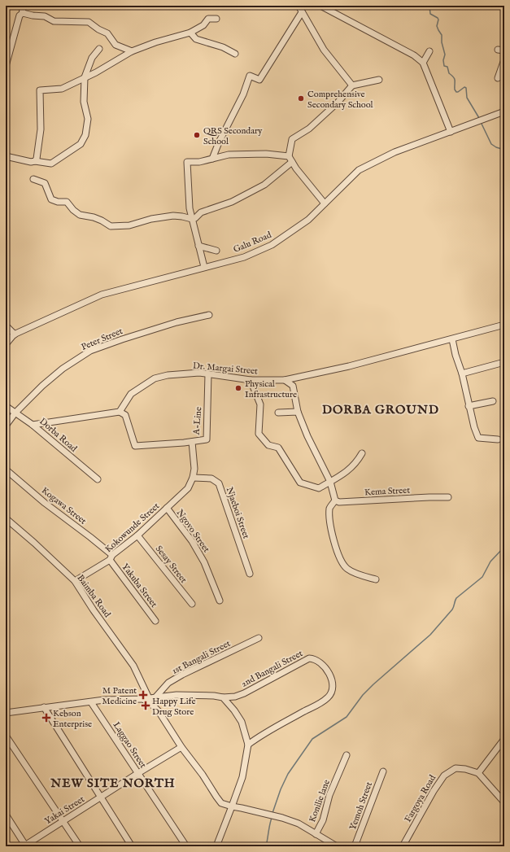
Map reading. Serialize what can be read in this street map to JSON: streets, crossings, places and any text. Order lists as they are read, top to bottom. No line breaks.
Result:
{"streets":{"street":["Galu Road","Peter Street","Dr. Margai Street","A-Line","Dorba Road","Kema Street","Kogawa Street","Njaeboi Street","Kokowunde Street","Ngovo Street","Sesay Street","Yakuba Street","Baimba Road","1st Bangali Street","2nd Bangali Street","Laggao Street","Fargoya Road","Konilie lane","Yemoh Street","Yakai Street"]},"crossings":[["Peter Street","Dorba Road"],["Dr. Margai Street","A-Line"],["A-Line","Njaeboi Street"],["A-Line","Kokowunde Street"],["Kogawa Street","Kokowunde Street"],["Kogawa Street","Yakuba Street"],["Njaeboi Street","Kokowunde Street"],["Kokowunde Street","Ngovo Street"],["Kokowunde Street","Sesay Street"],["Kokowunde Street","Yakuba Street"],["Kokowunde Street","Baimba Road"],["Baimba Road","Konilie lane"],["Baimba Road","Yakai Street"],["Laggao Street","Yakai Street"]],"districts":["DORBA GROUND","NEW SITE NORTH"],"places":{"other":["Comprehensive Secondary School","QRS Secondary School","Physical Infrastructure"],"health":["M Patent Medicine","Happy Life Drug Store","Kebson Enterprise"]}}
